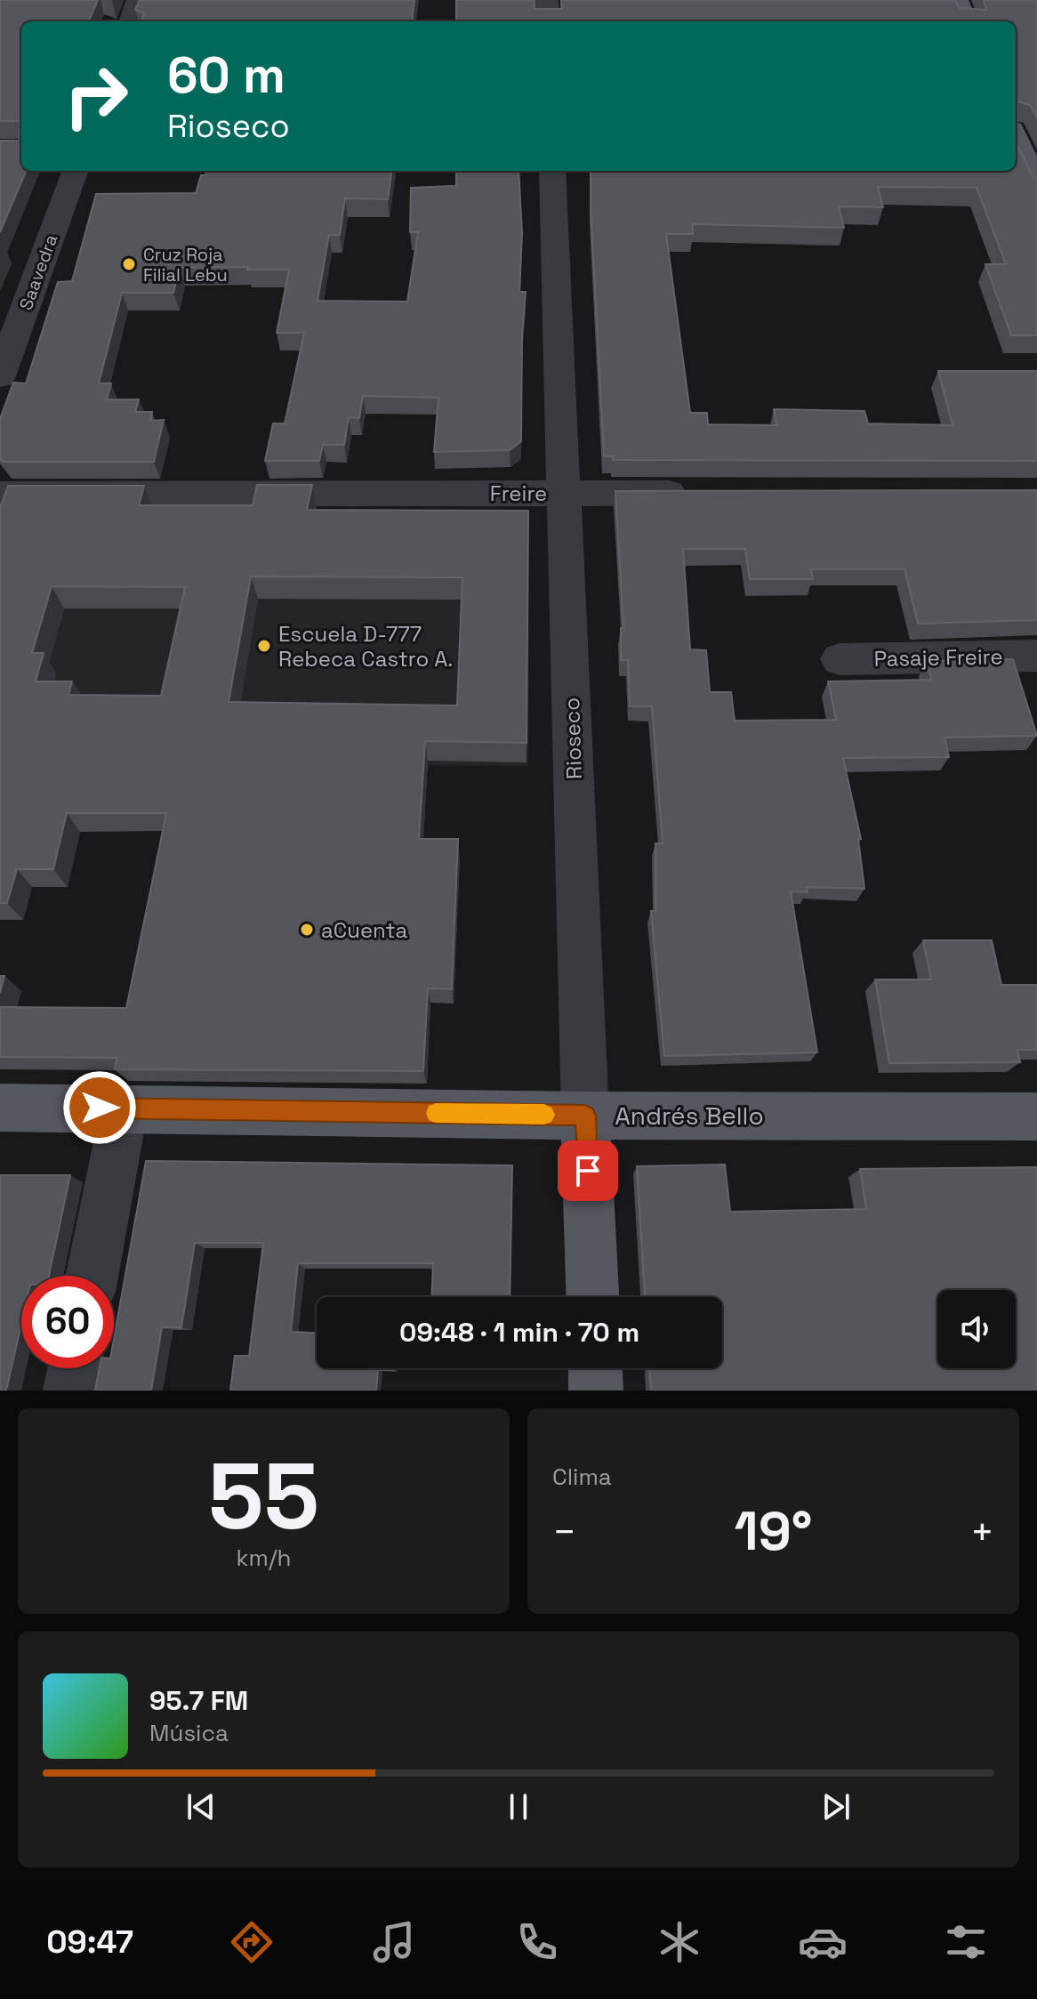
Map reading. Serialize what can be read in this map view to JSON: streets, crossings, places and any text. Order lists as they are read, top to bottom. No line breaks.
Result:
{"streets":{"main road":["Rioseco","Andrés Bello"],"street":["Saavedra","Freire","Pasaje Freire"]},"crossings":[["Freire","Rioseco"],["Rioseco","Andrés Bello"]],"places":["Cruz Roja Filial Lebu","Escuela D-777 Rebeca Castro A.","aCuenta"],"page":{"turn":["60 m","Rioseco"],"limit":"60","trip":"09:48 · 1 min · 70 m","tile":[["55","km/h"],"Clima"],"heat":["−","19°","+"],"song":["95.7 FM","Música"],"tabs":"09:47"}}
